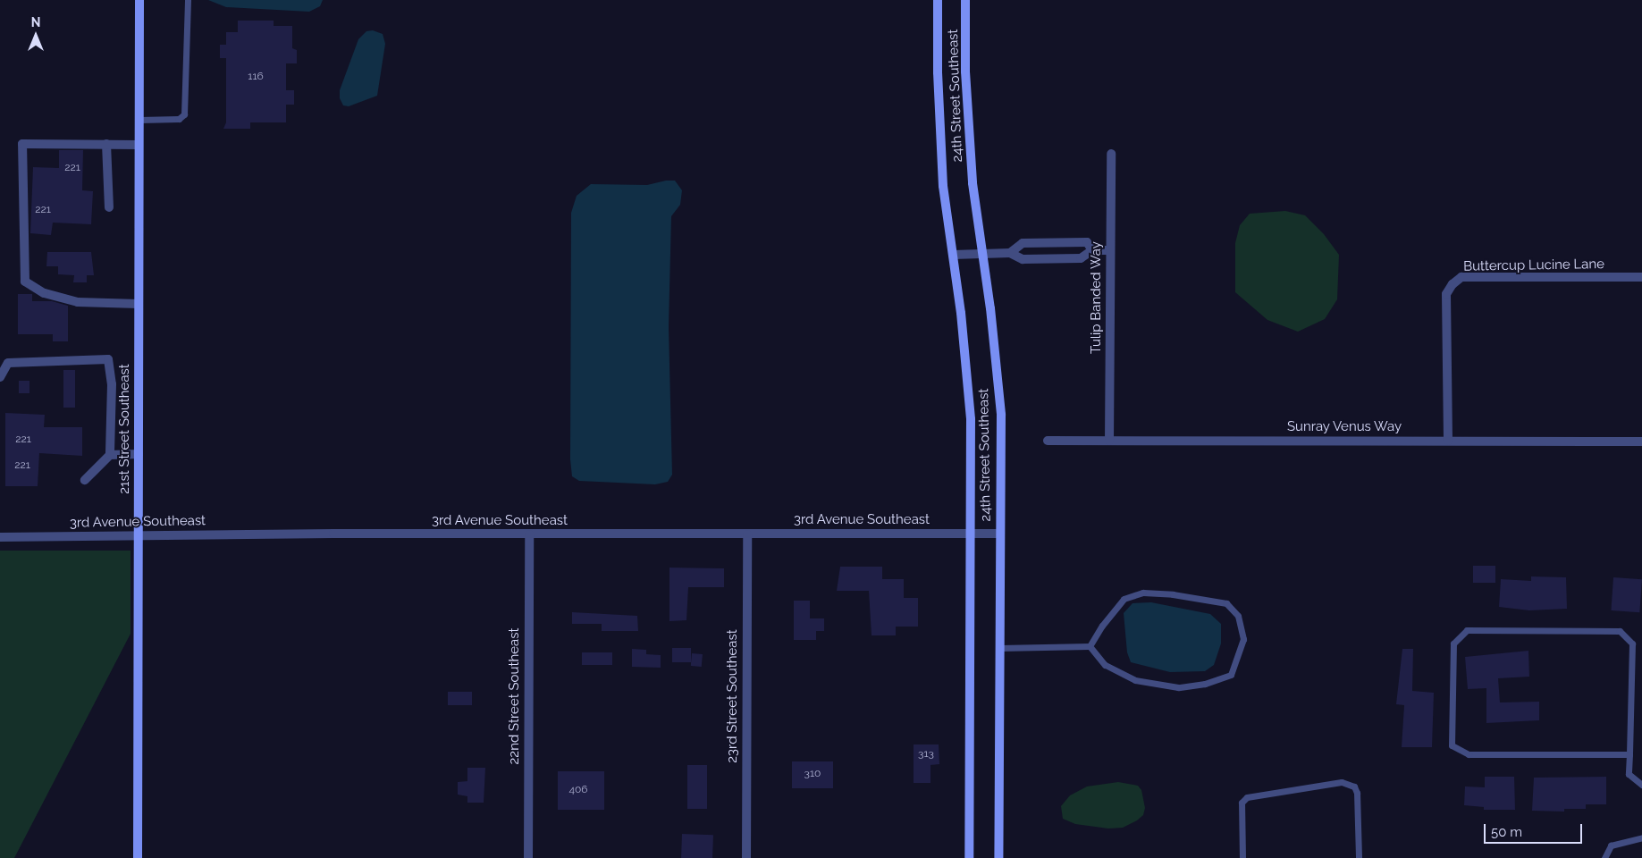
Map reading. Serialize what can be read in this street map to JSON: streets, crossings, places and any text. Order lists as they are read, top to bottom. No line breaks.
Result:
{"streets":{"street":["24th Street Southeast","Buttercup Lucine Lane","Tulip Banded Way","Sunray Venus Way","21st Street Southeast","3rd Avenue Southeast","22nd Street Southeast","23rd Street Southeast"]},"crossings":[["24th Street Southeast","3rd Avenue Southeast"],["Buttercup Lucine Lane","Sunray Venus Way"],["Tulip Banded Way","Sunray Venus Way"],["21st Street Southeast","3rd Avenue Southeast"],["3rd Avenue Southeast","22nd Street Southeast"],["3rd Avenue Southeast","23rd Street Southeast"]],"house_numbers":["116","221","221","221","221","313","310","406"],"scale_bar":"50 m","north":"top"}
